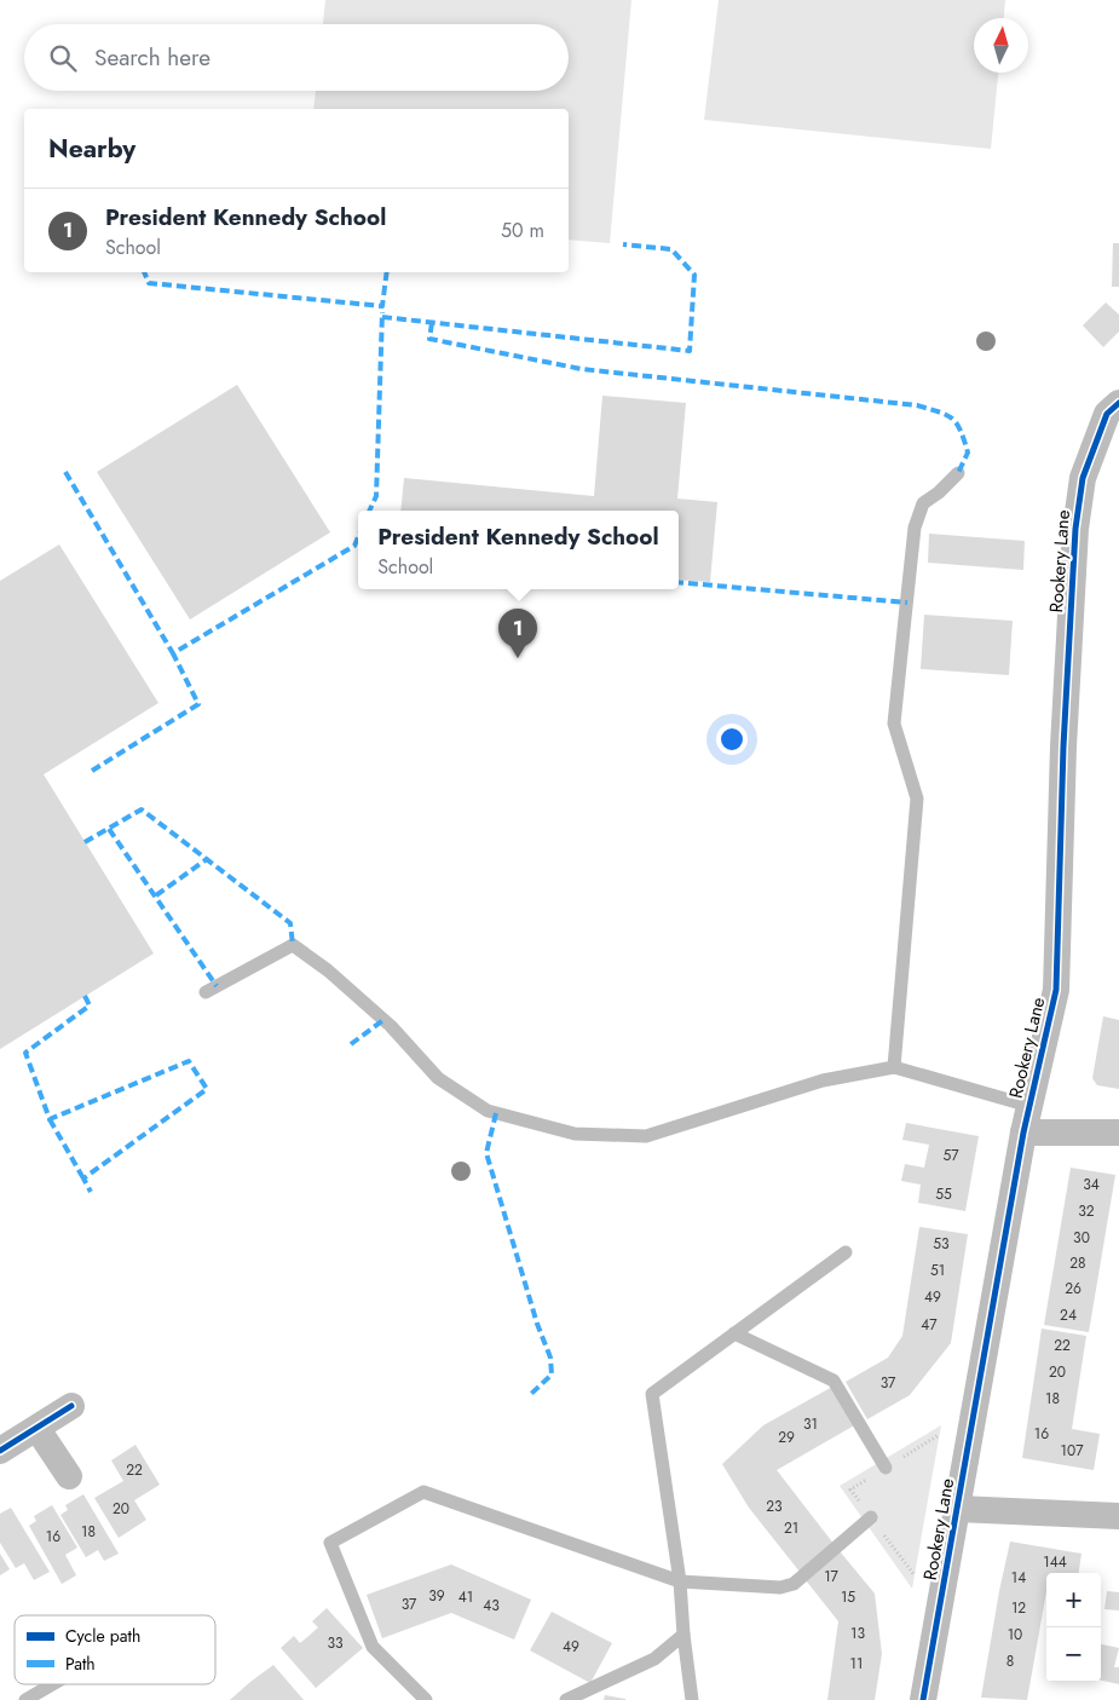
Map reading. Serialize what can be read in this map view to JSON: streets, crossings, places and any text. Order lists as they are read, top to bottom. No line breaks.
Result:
{"streets":{"street":["Rookery Lane"]},"house_numbers":["57","34","55","32","30","53","28","51","26","49","24","47","22","20","37","18","31","16","29","107","22","23","20","21","18","16","144","17","14","39","41","15","37","43","12","13","10","33","49","8","11"],"legend":["Cycle path","Path"],"north":"top","page":{"search":"Search here","heading":"Nearby","list":[{"mark":"1","name":"President Kennedy School","note":"School","value":"50 m"}],"popup":["President Kennedy School","School"],"pins":"1","map_buttons":["+","−"]}}
